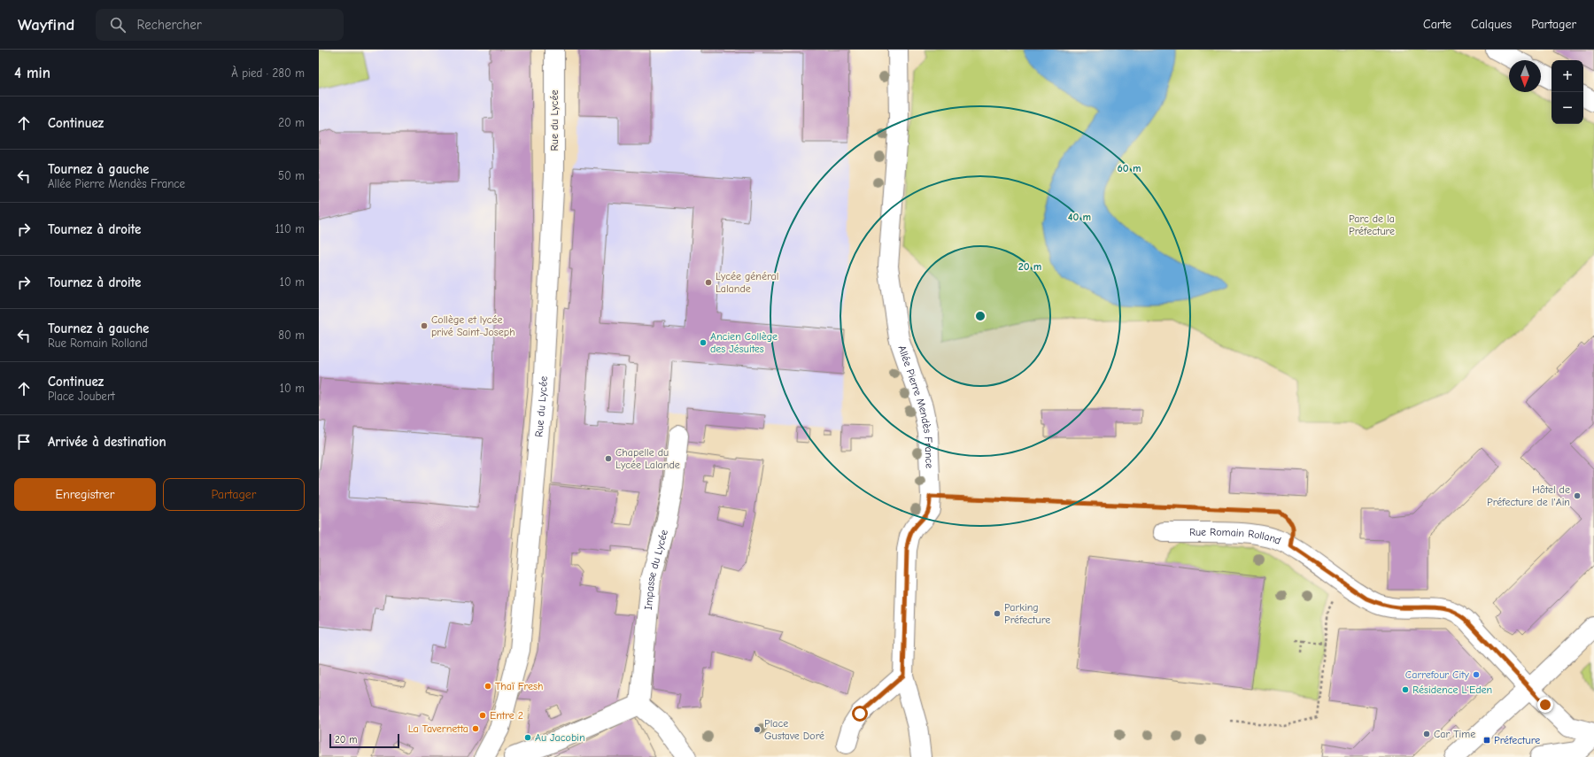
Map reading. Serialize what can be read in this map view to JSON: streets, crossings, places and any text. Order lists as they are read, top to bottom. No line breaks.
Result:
{"streets":{"street":["Rue du Lycée","Allée Pierre Mendès France","Rue Romain Rolland","Impasse du Lycée"]},"parks":["Parc de la Préfecture"],"places":{"other":["Lycée général Lalande","Collège et lycée privé Saint-Joseph","Ancien Collège des Jésuites","Chapelle du Lycée Lalande","Hôtel de Préfecture de l'Ain","Parking Préfecture","Carrefour City","Thaï Fresh","Résidence L'Eden","Entre 2","La Tavernetta","Place Gustave Doré","Car Time","Au Jacobin"],"transit":["Préfecture"]},"scale_bar":"20 m","north":"bottom","page":{"header":"Wayfind","search":"Rechercher","nav":["Carte","Calques","Partager"],"heading":["4 min","À pied · 280 m"],"map_buttons":["+","−"],"list":[["Continuez","20 m"],["Tournez à gauche","Allée Pierre Mendès France","50 m"],["Tournez à droite","110 m"],["Tournez à droite","10 m"],["Tournez à gauche","Rue Romain Rolland","80 m"],["Continuez","Place Joubert","10 m"],"Arrivée à destination"],"buttons":["Enregistrer","Partager"],"scale":"20 m"},"rings":["60 m","40 m","20 m"]}
